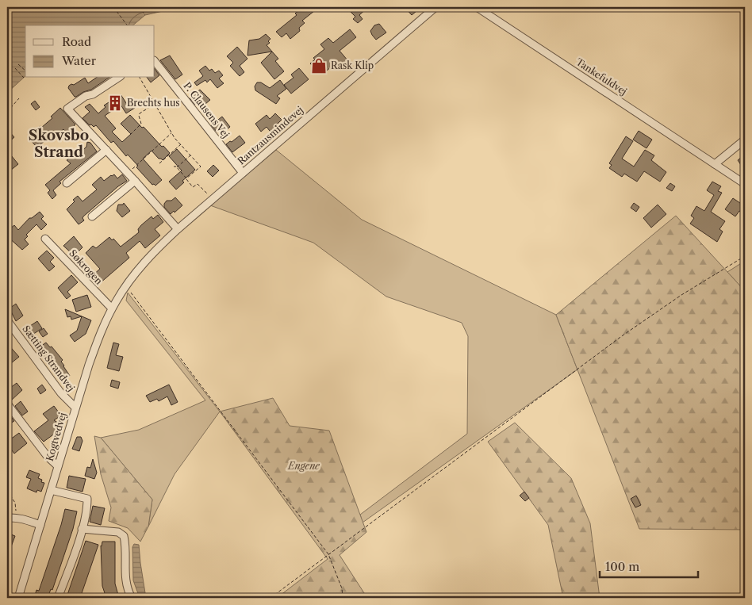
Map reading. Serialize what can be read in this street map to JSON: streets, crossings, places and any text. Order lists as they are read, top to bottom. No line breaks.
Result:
{"streets":{"street":["Tankefuldvej","P. Clausens Vej","Rantzausmindevej","Søkrogen","Sætting Strandvej","Kogtvedvej"]},"crossings":[["P. Clausens Vej","Rantzausmindevej"],["Rantzausmindevej","Kogtvedvej"],["Søkrogen","Kogtvedvej"],["Sætting Strandvej","Kogtvedvej"]],"districts":["Skovsbo Strand"],"parks":["Engene"],"places":{"shop":["Rask Klip"],"building":["Brechts hus"]},"legend":["Road","Water"],"scale_bar":"100 m"}
